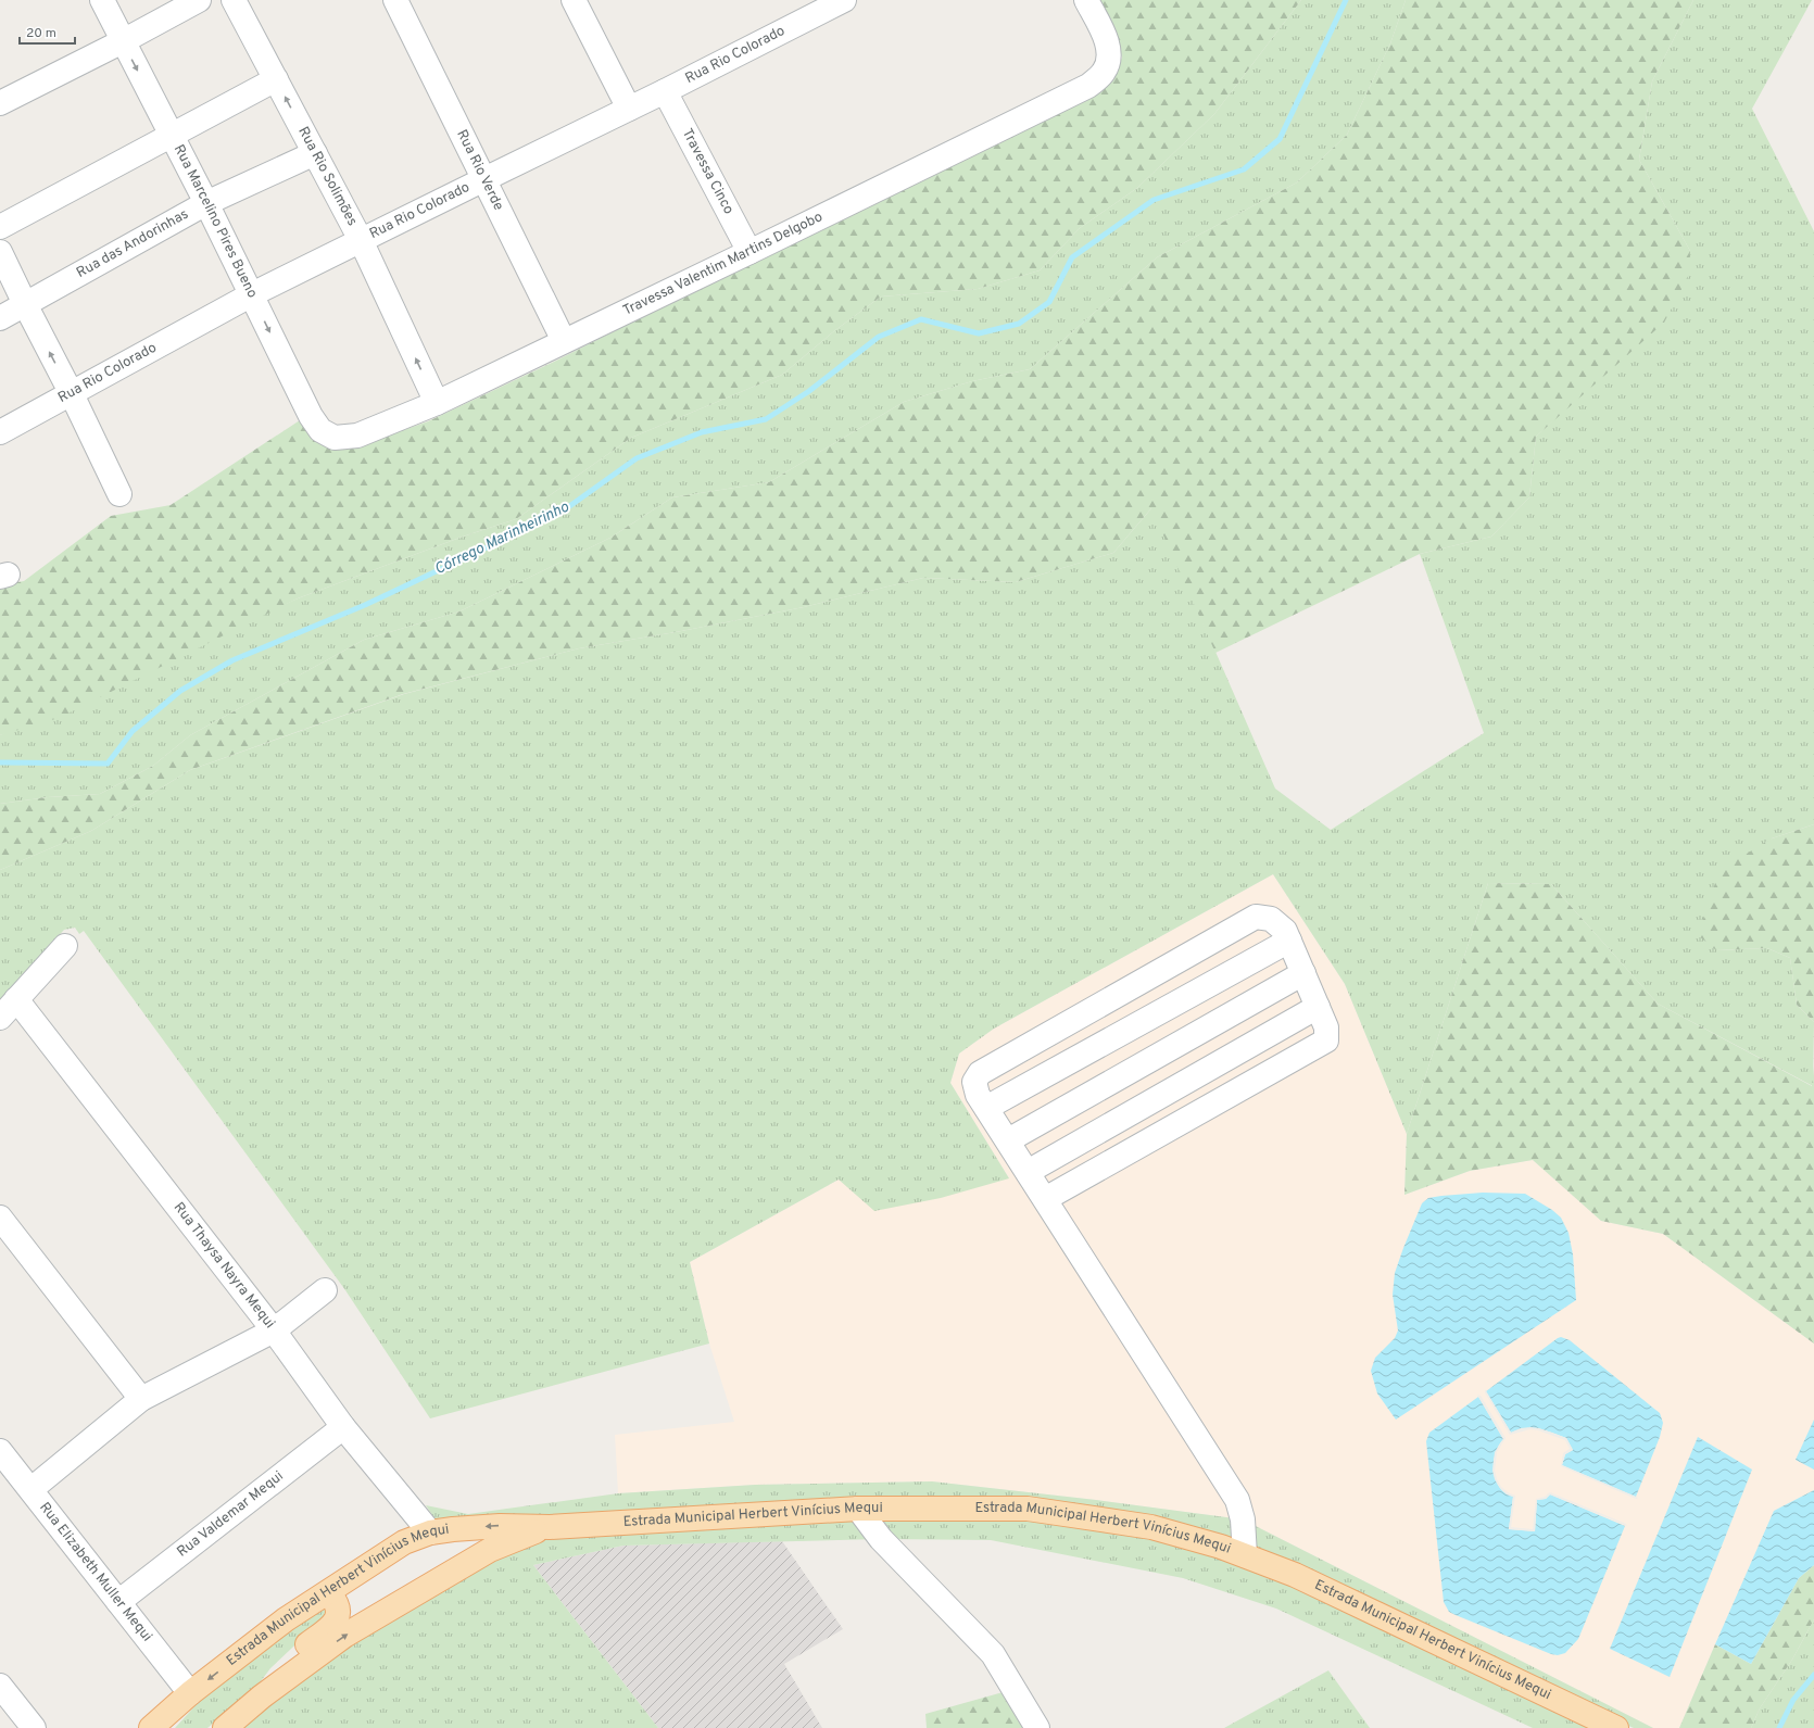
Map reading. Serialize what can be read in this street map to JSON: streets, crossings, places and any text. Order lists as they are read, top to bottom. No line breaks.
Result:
{"streets":{"main road":["Estrada Municipal Herbert Vinícius Mequi"],"street":["Rua Rio Colorado","Rua Rio Verde","Travessa Cinco","Rua Rio Solimões","Rua Marcelino Pires Bueno","Rua das Andorinhas","Travessa Valentim Martins Delgobo","Rua Thaysa Nayra Mequi","Rua Valdemar Mequi","Rua Elizabeth Muller Mequi"]},"crossings":[["Rua Rio Colorado","Rua Rio Verde"],["Rua Rio Colorado","Travessa Cinco"],["Rua Rio Colorado","Rua Rio Solimões"],["Rua Rio Colorado","Rua Marcelino Pires Bueno"],["Rua Rio Verde","Travessa Valentim Martins Delgobo"],["Travessa Cinco","Travessa Valentim Martins Delgobo"],["Rua Rio Solimões","Rua das Andorinhas"],["Rua Rio Solimões","Travessa Valentim Martins Delgobo"],["Rua Marcelino Pires Bueno","Rua das Andorinhas"],["Rua Marcelino Pires Bueno","Travessa Valentim Martins Delgobo"],["Rua Thaysa Nayra Mequi","Rua Valdemar Mequi"],["Rua Thaysa Nayra Mequi","Estrada Municipal Herbert Vinícius Mequi"],["Rua Valdemar Mequi","Rua Elizabeth Muller Mequi"],["Estrada Municipal Herbert Vinícius Mequi","Rua Elizabeth Muller Mequi"]],"one_way":["Rua Rio Solimões"],"water":["Córrego Marinheirinho"],"scale_bar":"20 m"}
